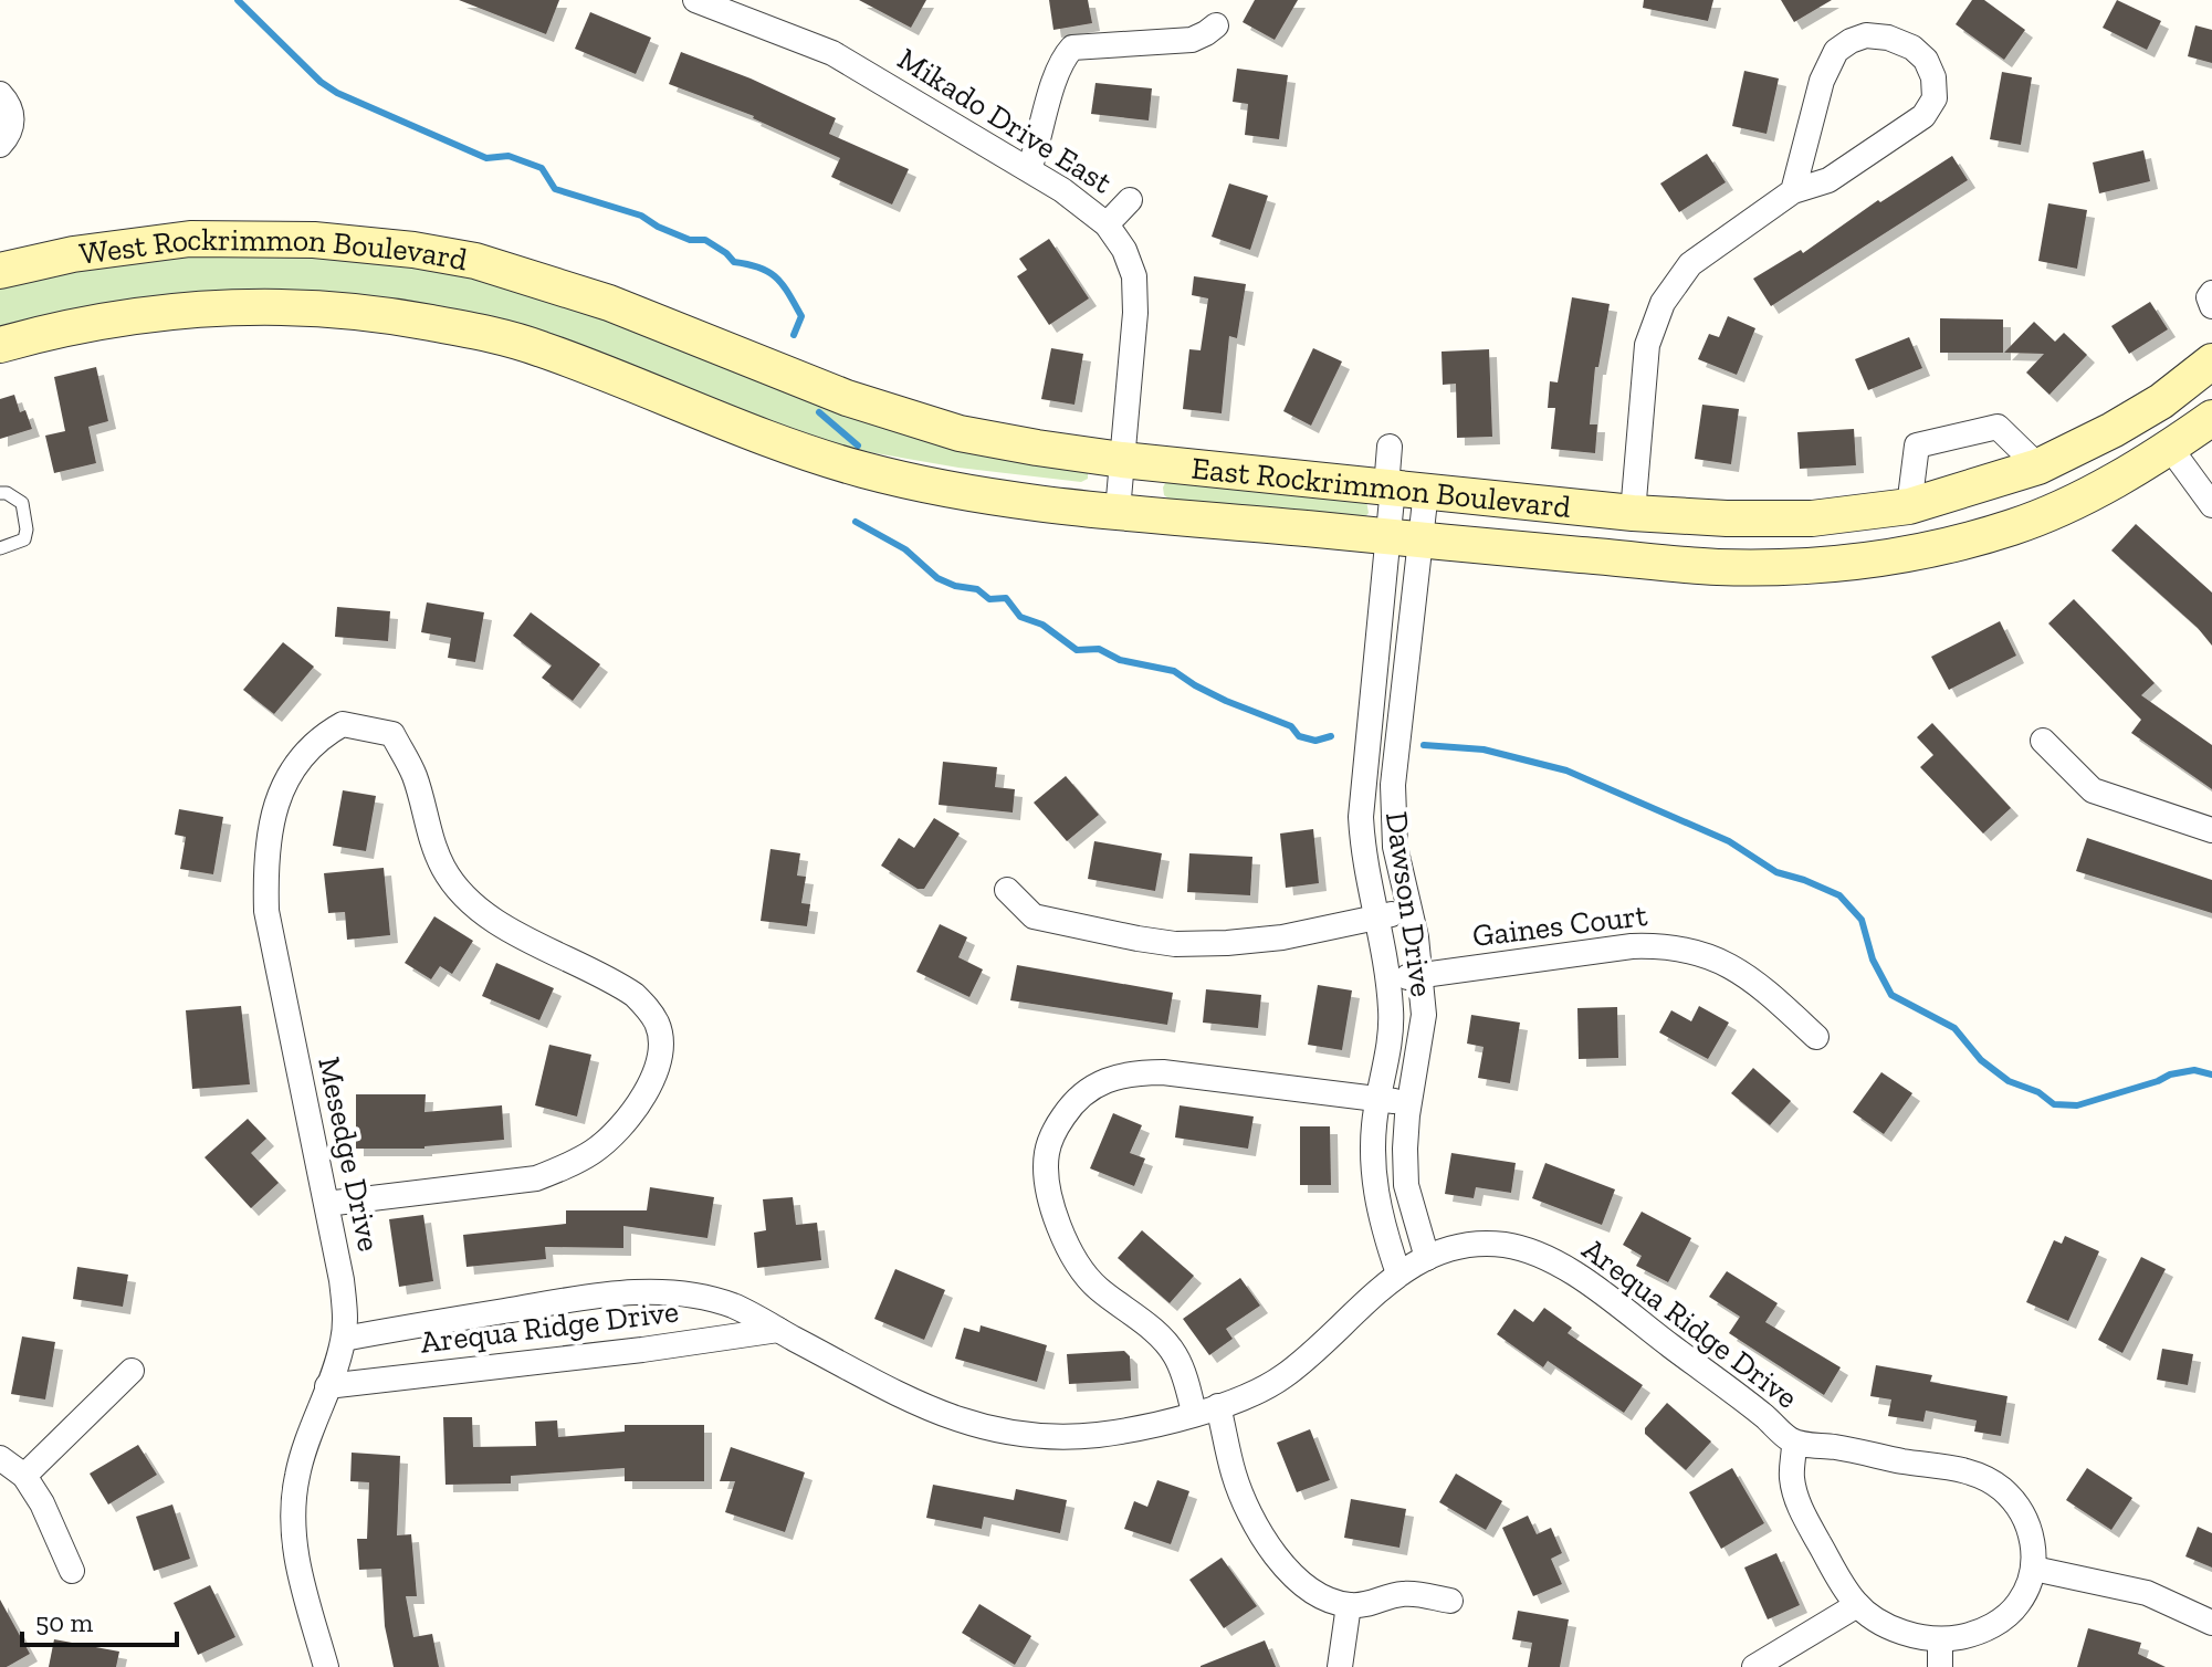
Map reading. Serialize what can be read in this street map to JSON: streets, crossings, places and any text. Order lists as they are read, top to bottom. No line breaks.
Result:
{"streets":{"main road":["West Rockrimmon Boulevard","East Rockrimmon Boulevard"],"street":["Mikado Drive East","Dawson Drive","Gaines Court","Mesedge Drive","Arequa Ridge Drive"]},"crossings":[["Mikado Drive East","East Rockrimmon Boulevard"],["West Rockrimmon Boulevard","East Rockrimmon Boulevard"],["East Rockrimmon Boulevard","Dawson Drive"],["Dawson Drive","Gaines Court"],["Dawson Drive","Arequa Ridge Drive"],["Mesedge Drive","Arequa Ridge Drive"]],"scale_bar":"50 m"}
